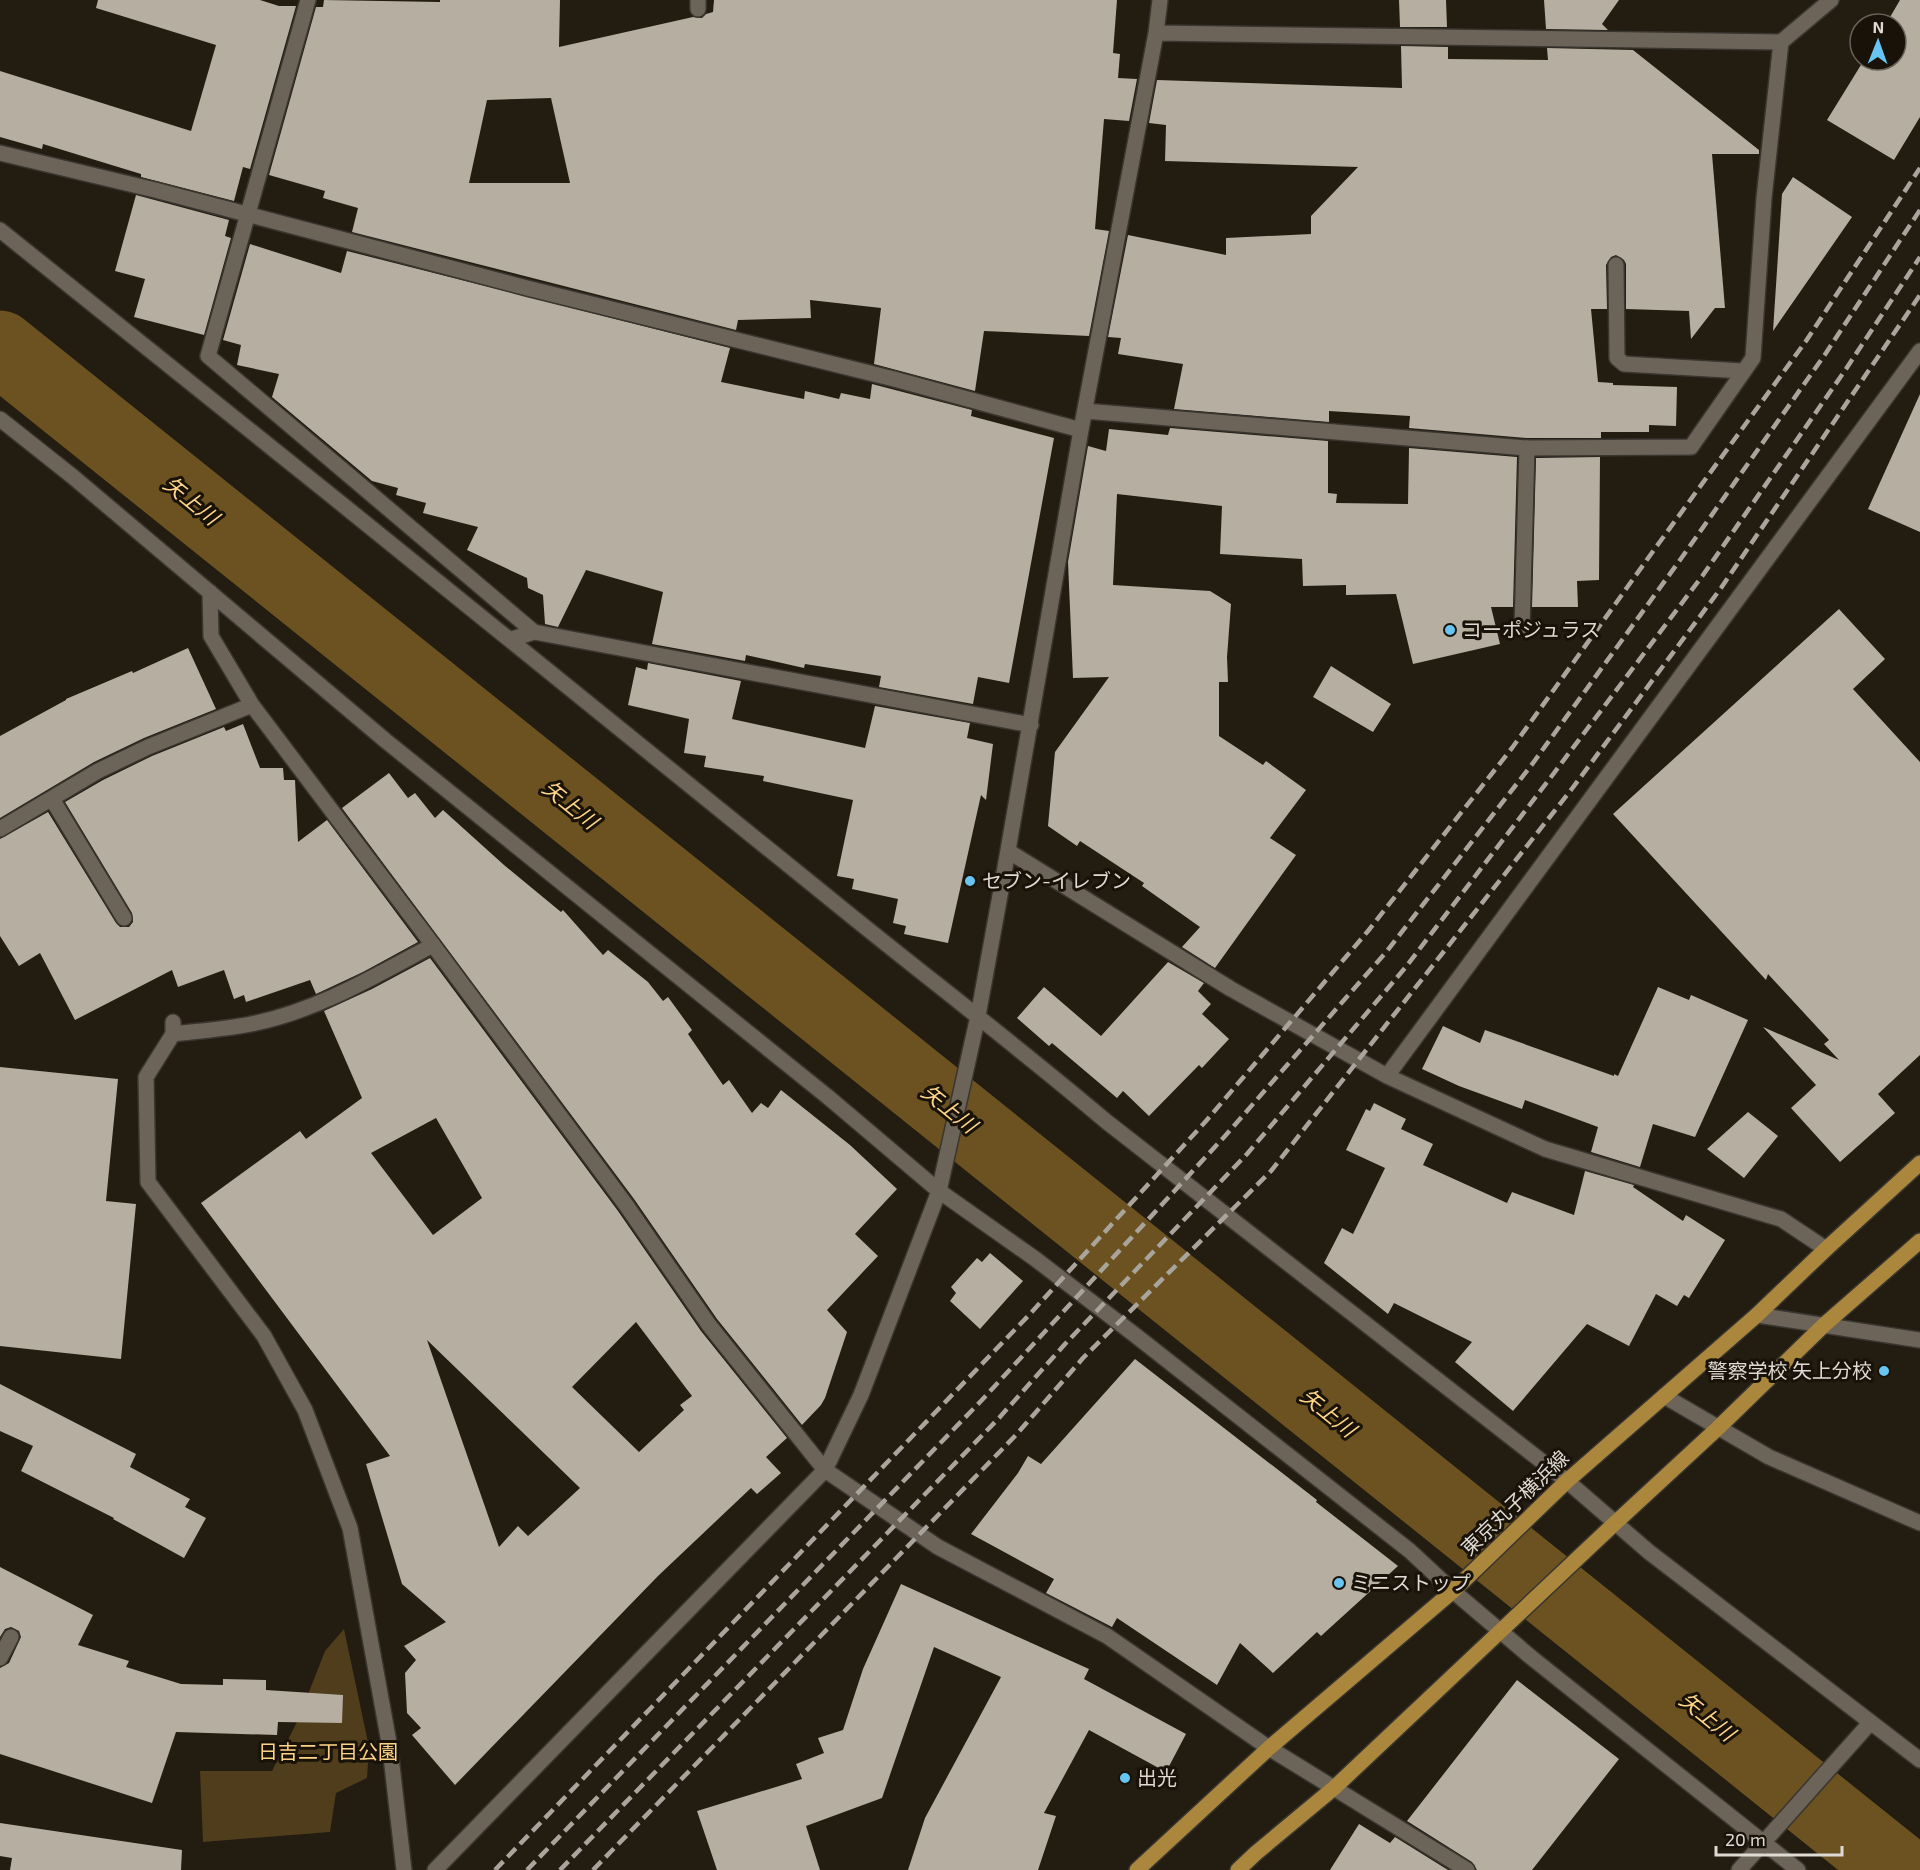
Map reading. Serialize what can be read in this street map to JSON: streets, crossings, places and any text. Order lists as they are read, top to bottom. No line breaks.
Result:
{"streets":{"main road":["東京丸子横浜線"]},"water":["矢上川"],"parks":["日吉二丁目公園"],"places":["コーポジュラス","セブン-イレブン","警察学校 矢上分校","ミニストップ","出光"],"scale_bar":"20 m","north":"top"}
